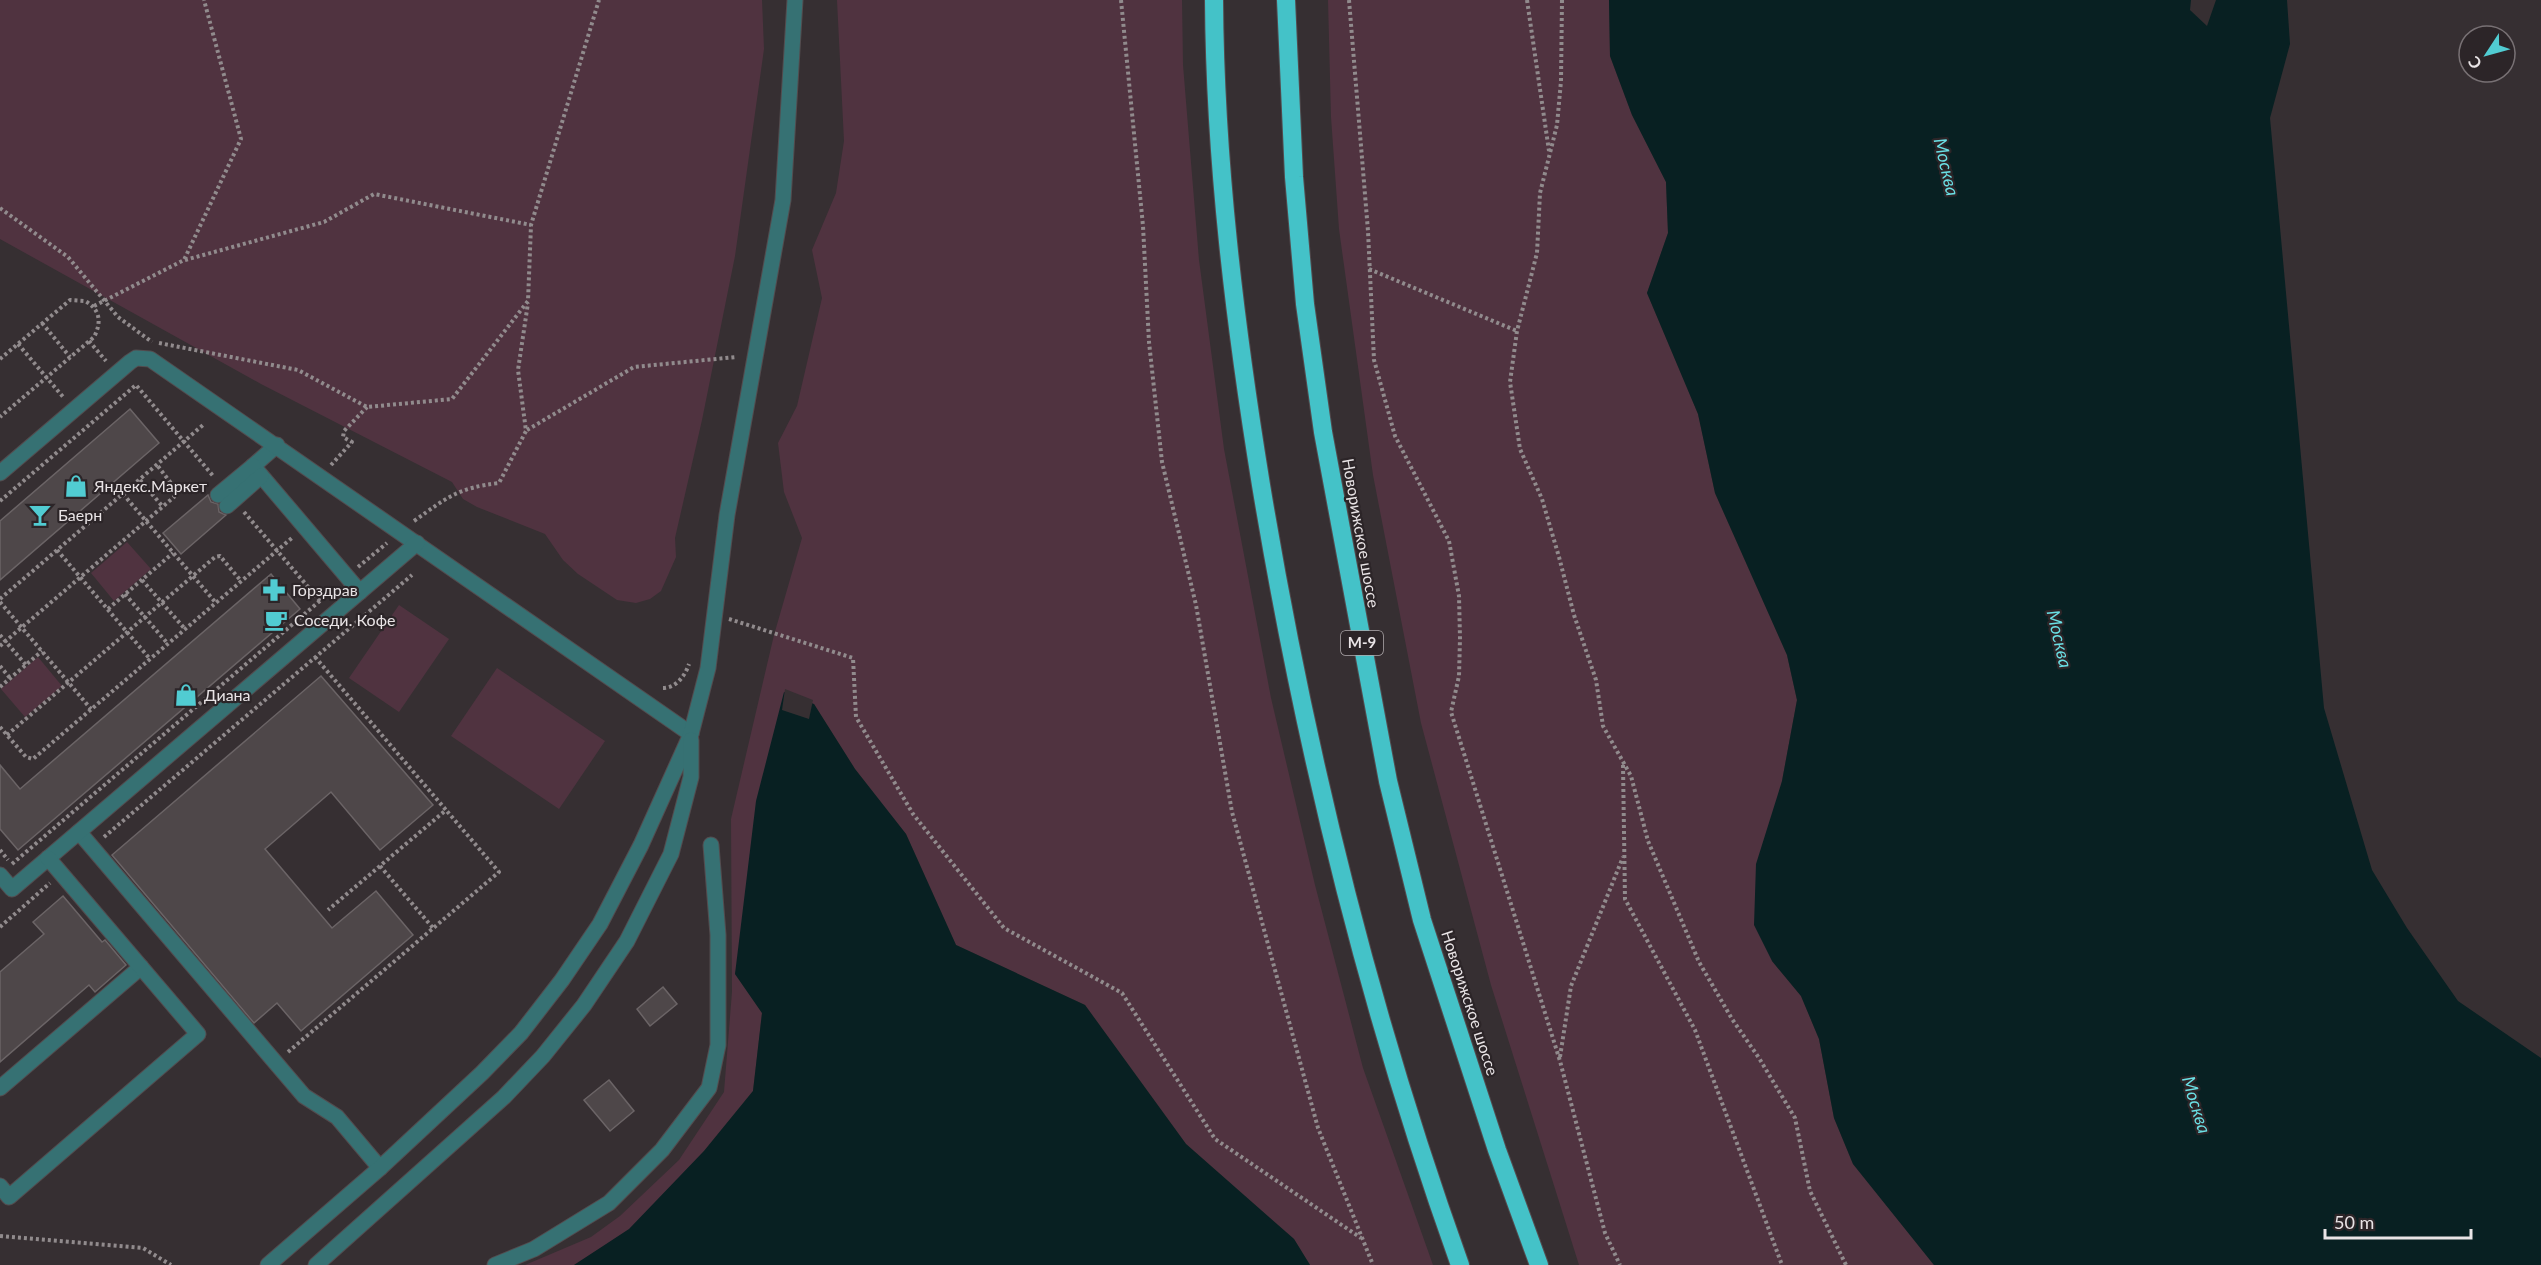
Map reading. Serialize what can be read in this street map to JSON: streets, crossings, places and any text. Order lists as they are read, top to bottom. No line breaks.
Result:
{"streets":{"highway":["Новорижское шоссе","М-9"]},"water":["Москва"],"places":{"shop":["Яндекс.Маркет","Диана"],"bar":["Баерн"],"pharmacy":["Горздрав"],"cafe":["Соседи. Кофе"]},"scale_bar":"50 m","north":"bottom left"}
